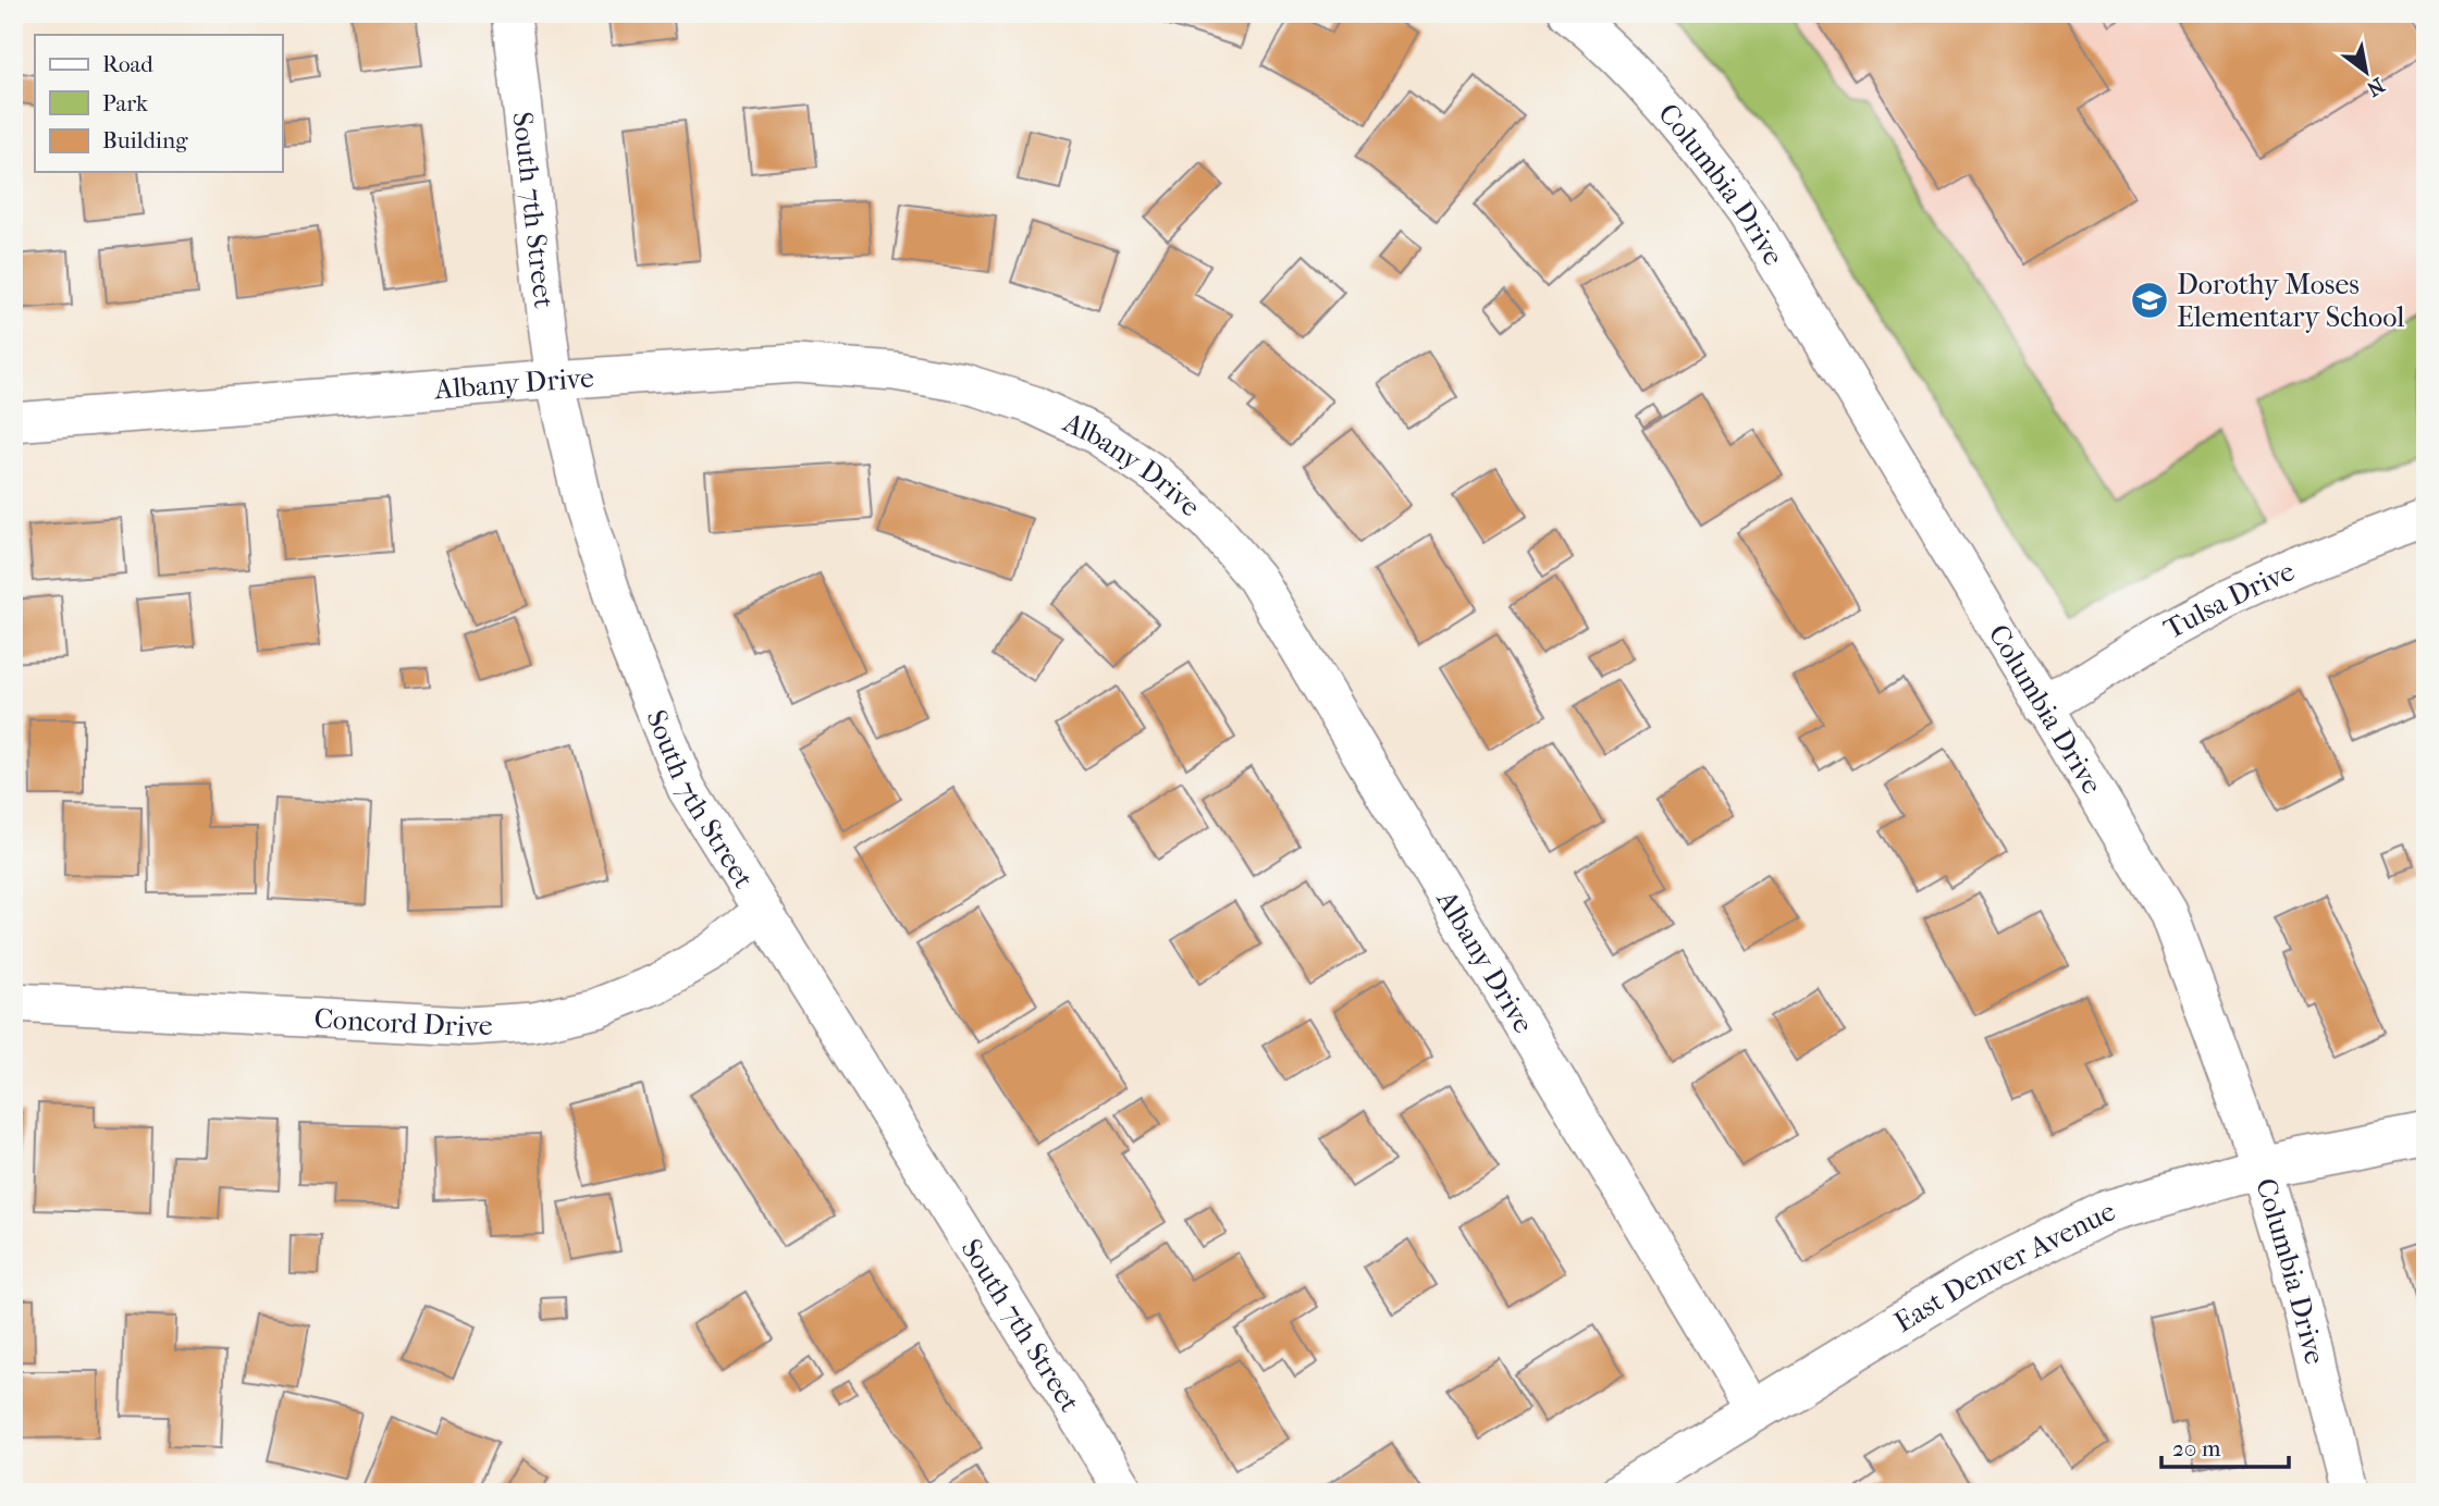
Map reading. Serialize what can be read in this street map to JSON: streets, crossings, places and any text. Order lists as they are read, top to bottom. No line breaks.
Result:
{"streets":{"street":["Columbia Drive","South 7th Street","Albany Drive","Tulsa Drive","Concord Drive","East Denver Avenue"]},"crossings":[["Columbia Drive","Tulsa Drive"],["Columbia Drive","East Denver Avenue"],["South 7th Street","Albany Drive"],["South 7th Street","Concord Drive"],["Albany Drive","East Denver Avenue"]],"places":{"school or university":["Dorothy Moses Elementary School"]},"legend":["Road","Park","Building"],"scale_bar":"20 m","north":"bottom right"}
